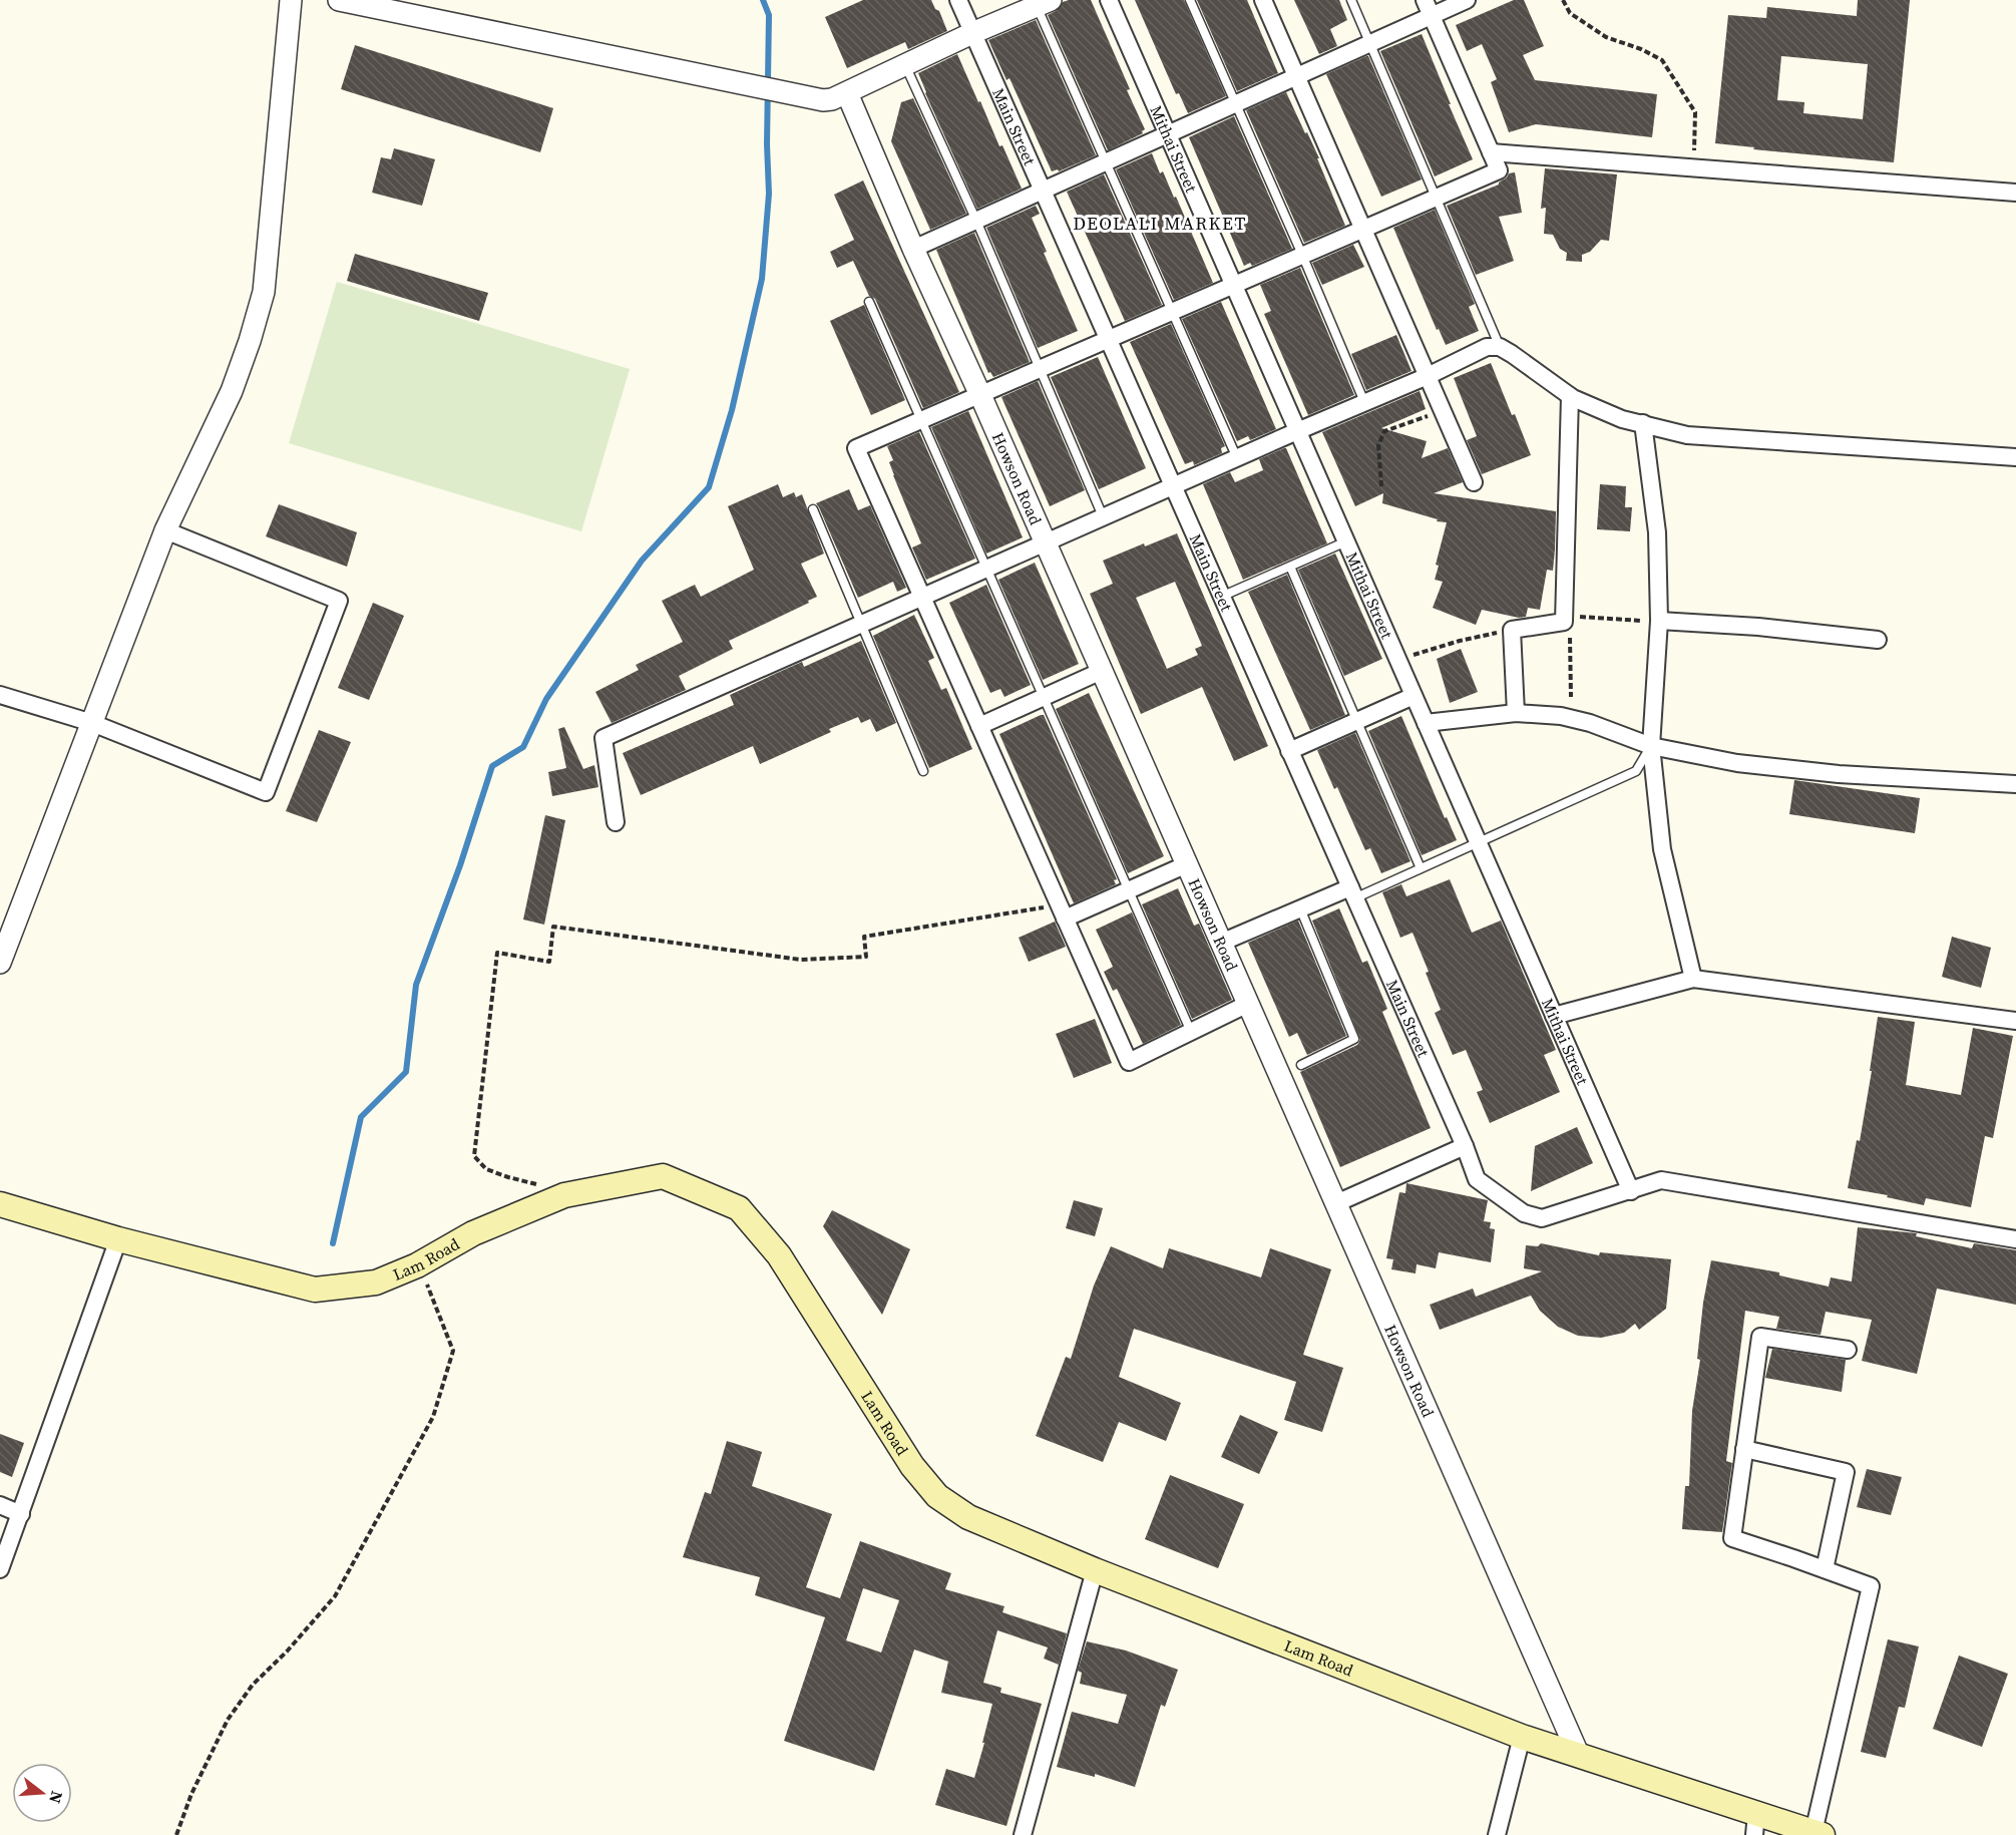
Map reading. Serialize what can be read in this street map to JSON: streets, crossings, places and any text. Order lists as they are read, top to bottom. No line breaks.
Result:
{"streets":{"main road":["Lam Road"],"street":["Main Street","Mithai Street","Howson Road"]},"crossings":[["Main Street","Mithai Street"],["Howson Road","Lam Road"]],"districts":["DEOLALI MARKET"],"north":"right"}
